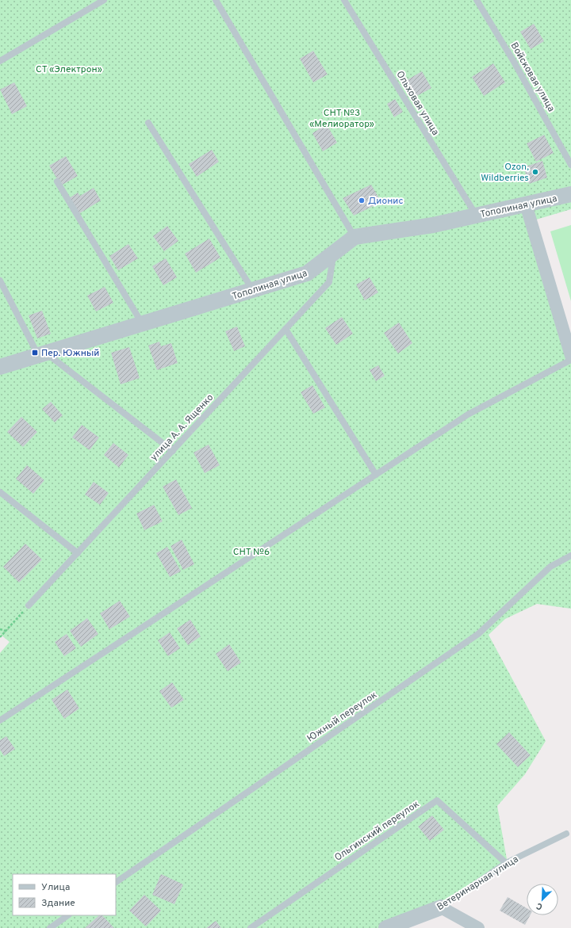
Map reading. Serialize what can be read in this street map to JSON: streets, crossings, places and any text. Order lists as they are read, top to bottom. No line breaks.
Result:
{"streets":{"street":["Тополиная улица","Ветеринарная улица"],"lane":["Войсковая улица","Ольховая улица","улица А. А. Ященко","Южный переулок","Ольгинский переулок"]},"crossings":[["Ольховая улица","Тополиная улица"],["Тополиная улица","улица А. А. Ященко"],["Ольгинский переулок","Ветеринарная улица"]],"parks":["СТ «Электрон»","СНТ №3 «Мелиоратор»","СНТ №6"],"places":{"other":["Ozon, Wildberries","Дионис"],"transit":["Пер. Южный"]},"legend":["Улица","Здание"],"north":"bottom left"}
